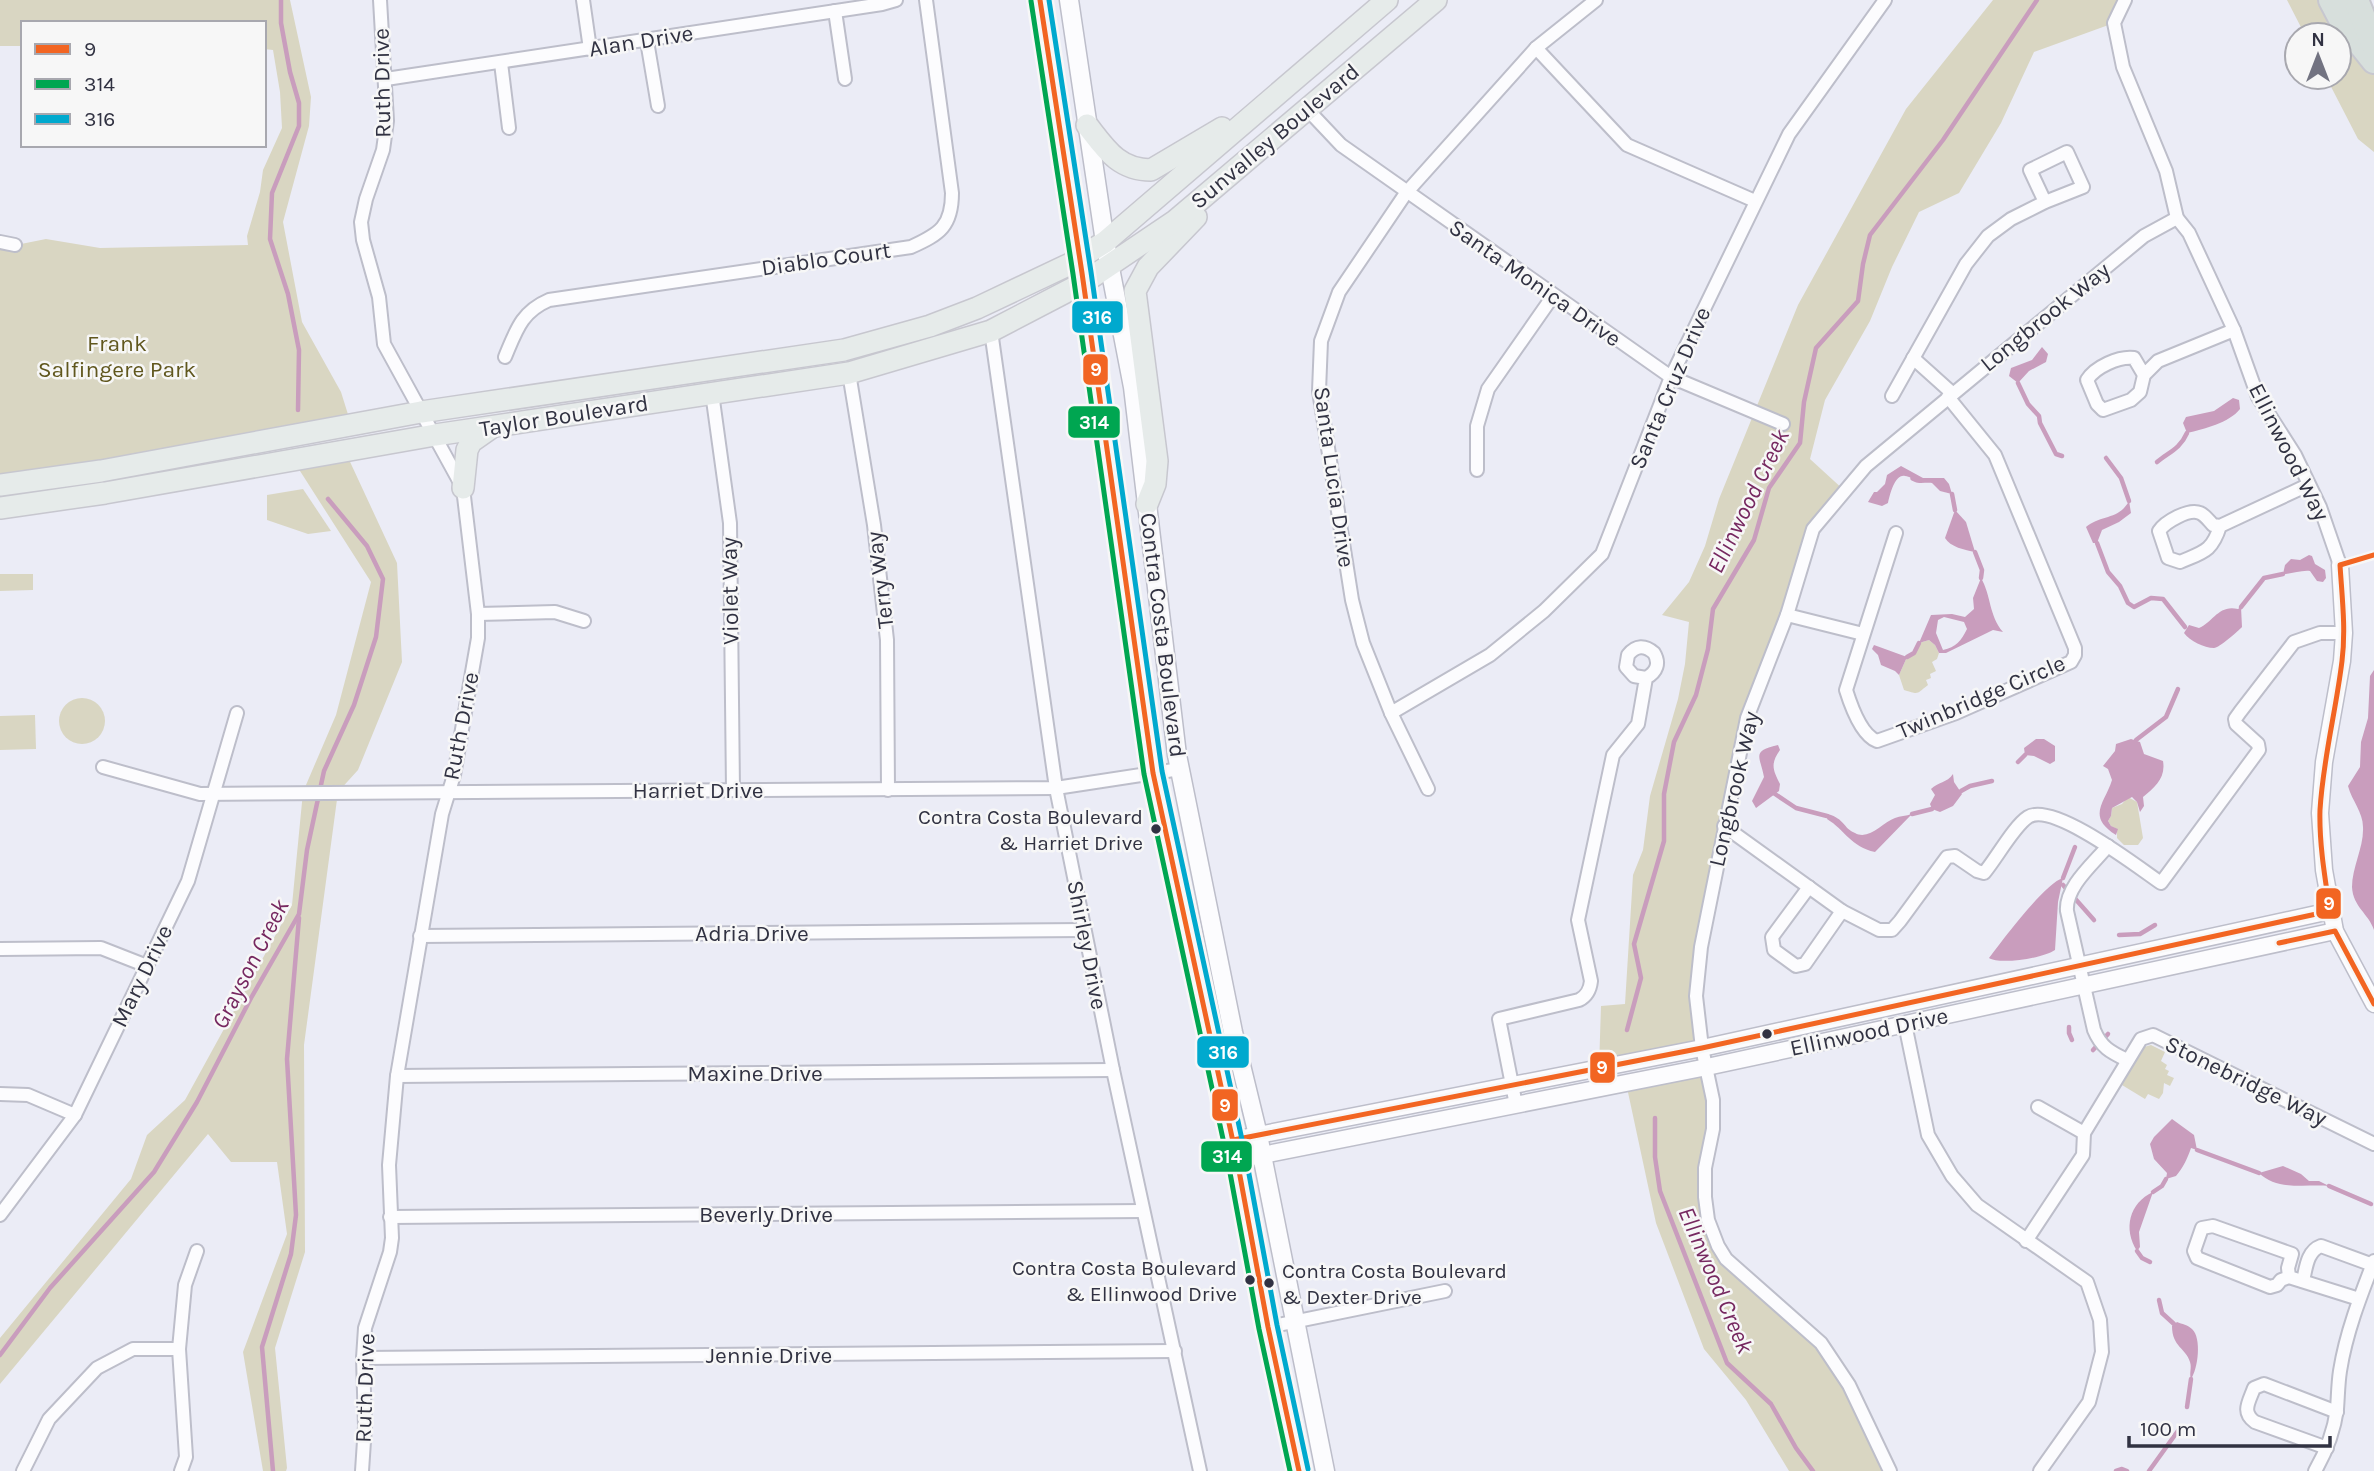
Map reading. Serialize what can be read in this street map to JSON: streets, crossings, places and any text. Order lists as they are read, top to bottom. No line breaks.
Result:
{"streets":{"main road":["Sunvalley Boulevard","Taylor Boulevard","Contra Costa Boulevard"],"street":["Alan Drive","Ruth Drive","Diablo Court","Santa Monica Drive","Longbrook Way","Santa Cruz Drive","Ellinwood Way","Santa Lucia Drive","Terry Way","Violet Way","Twinbridge Circle","Harriet Drive","Adria Drive","Shirley Drive","Mary Drive","Ellinwood Drive","Maxine Drive","Stonebridge Way","Beverly Drive","Jennie Drive"]},"crossings":[["Alan Drive","Ruth Drive"],["Ruth Drive","Taylor Boulevard"],["Ruth Drive","Harriet Drive"],["Ruth Drive","Adria Drive"],["Ruth Drive","Maxine Drive"],["Ruth Drive","Beverly Drive"],["Ruth Drive","Jennie Drive"],["Sunvalley Boulevard","Santa Monica Drive"],["Sunvalley Boulevard","Taylor Boulevard"],["Sunvalley Boulevard","Contra Costa Boulevard"],["Santa Monica Drive","Santa Cruz Drive"],["Santa Monica Drive","Santa Lucia Drive"],["Longbrook Way","Ellinwood Way"],["Longbrook Way","Twinbridge Circle"],["Longbrook Way","Ellinwood Drive"],["Santa Cruz Drive","Santa Lucia Drive"],["Taylor Boulevard","Terry Way"],["Taylor Boulevard","Violet Way"],["Taylor Boulevard","Contra Costa Boulevard"],["Taylor Boulevard","Shirley Drive"],["Ellinwood Way","Ellinwood Drive"],["Terry Way","Harriet Drive"],["Violet Way","Harriet Drive"],["Contra Costa Boulevard","Harriet Drive"],["Contra Costa Boulevard","Ellinwood Drive"],["Harriet Drive","Shirley Drive"],["Harriet Drive","Mary Drive"],["Adria Drive","Shirley Drive"],["Shirley Drive","Maxine Drive"],["Shirley Drive","Beverly Drive"],["Shirley Drive","Jennie Drive"]],"water":["Ellinwood Creek","Grayson Creek"],"parks":["Frank Salfingere Park"],"places":["Contra Costa Boulevard & Harriet Drive","Contra Costa Boulevard & Ellinwood Drive","Contra Costa Boulevard & Dexter Drive"],"lines":["transit line 9","transit line 316","transit line 314"],"legend":["9","314","316"],"scale_bar":"100 m","north":"top"}
